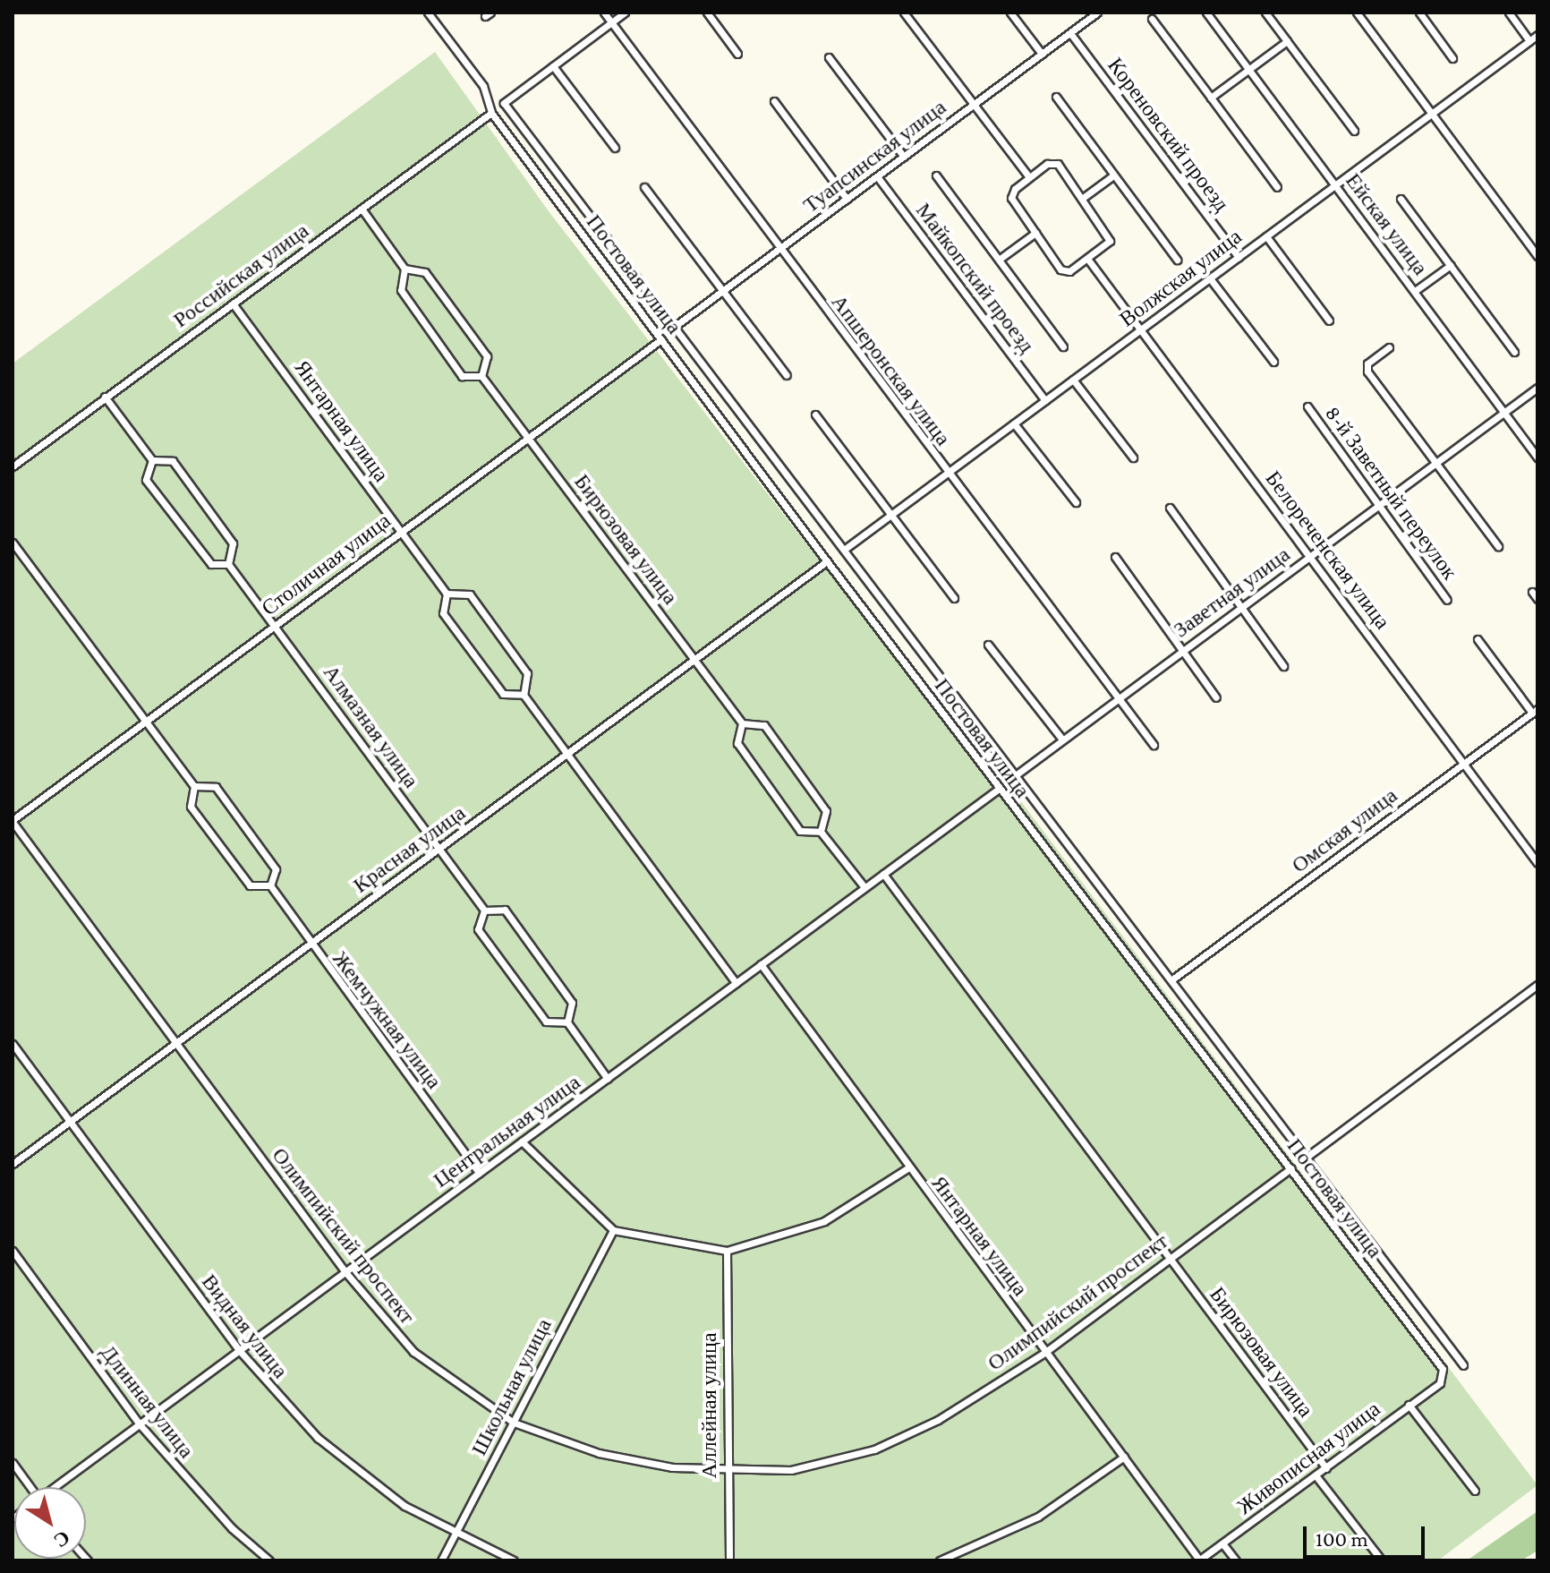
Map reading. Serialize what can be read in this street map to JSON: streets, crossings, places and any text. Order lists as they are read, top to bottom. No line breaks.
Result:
{"streets":{"street":["Кореновский проезд","Туапсинская улица","Ейская улица","Постовая улица","Российская улица","Майкопский проезд","Волжская улица","Апшеронская улица","Янтарная улица","8-й Заветный переулок","Бирюзовая улица","Белореченская улица","Столичная улица","Заветная улица","Алмазная улица","Омская улица","Красная улица","Жемчужная улица","Центральная улица","Олимпийский проспект","Видная улица","Школьная улица","Длинная улица","Аллейная улица","Живописная улица"]},"crossings":[["Кореновский проезд","Туапсинская улица"],["Кореновский проезд","Волжская улица"],["Туапсинская улица","Постовая улица"],["Туапсинская улица","Майкопский проезд"],["Туапсинская улица","Апшеронская улица"],["Ейская улица","Волжская улица"],["Ейская улица","Заветная улица"],["Постовая улица","Российская улица"],["Постовая улица","Волжская улица"],["Постовая улица","Столичная улица"],["Постовая улица","Заветная улица"],["Постовая улица","Омская улица"],["Постовая улица","Красная улица"],["Постовая улица","Центральная улица"],["Постовая улица","Олимпийский проспект"],["Постовая улица","Живописная улица"],["Российская улица","Янтарная улица"],["Российская улица","Бирюзовая улица"],["Российская улица","Алмазная улица"],["Майкопский проезд","Волжская улица"],["Волжская улица","Апшеронская улица"],["Волжская улица","Белореченская улица"],["Апшеронская улица","Заветная улица"],["Янтарная улица","Столичная улица"],["Янтарная улица","Центральная улица"],["Янтарная улица","Олимпийский проспект"],["Янтарная улица","Живописная улица"],["8-й Заветный переулок","Заветная улица"],["Бирюзовая улица","Столичная улица"],["Бирюзовая улица","Красная улица"],["Бирюзовая улица","Центральная улица"],["Бирюзовая улица","Олимпийский проспект"],["Бирюзовая улица","Живописная улица"],["Белореченская улица","Заветная улица"],["Белореченская улица","Омская улица"],["Столичная улица","Алмазная улица"],["Столичная улица","Олимпийский проспект"],["Алмазная улица","Красная улица"],["Красная улица","Жемчужная улица"],["Красная улица","Олимпийский проспект"],["Красная улица","Видная улица"],["Жемчужная улица","Центральная улица"],["Центральная улица","Олимпийский проспект"],["Центральная улица","Видная улица"],["Центральная улица","Длинная улица"],["Олимпийский проспект","Школьная улица"],["Олимпийский проспект","Аллейная улица"],["Видная улица","Школьная улица"]],"scale_bar":"100 m","north":"bottom right"}
